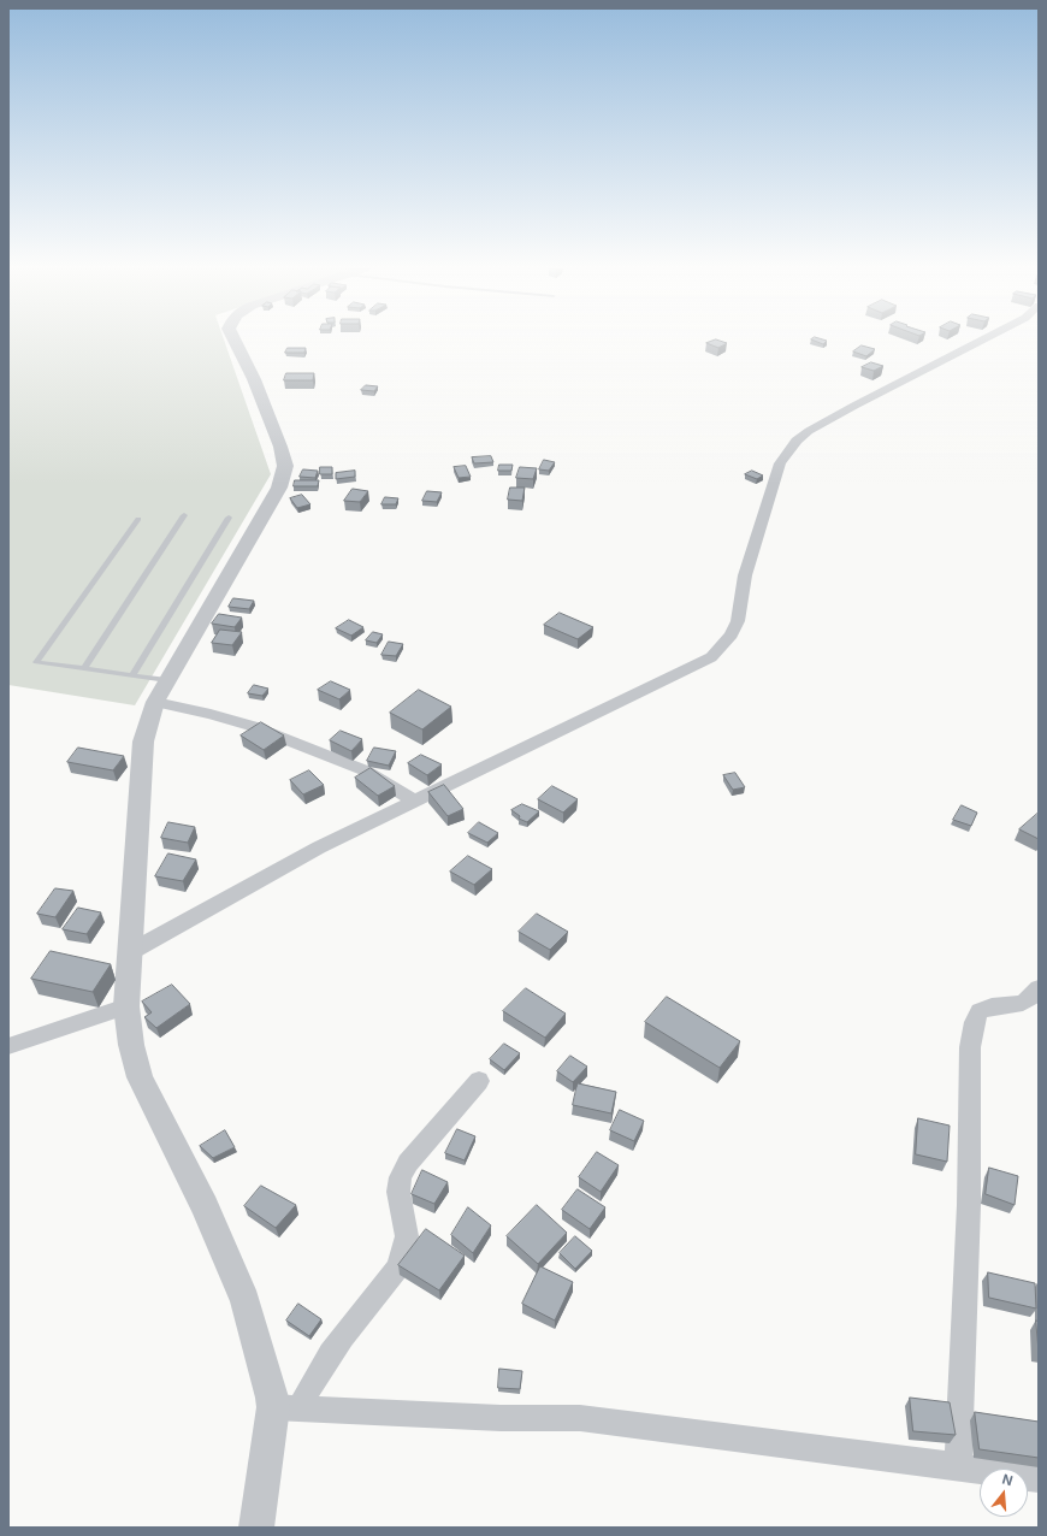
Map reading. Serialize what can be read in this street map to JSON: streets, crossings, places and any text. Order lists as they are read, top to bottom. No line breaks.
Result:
{"north":"top"}
